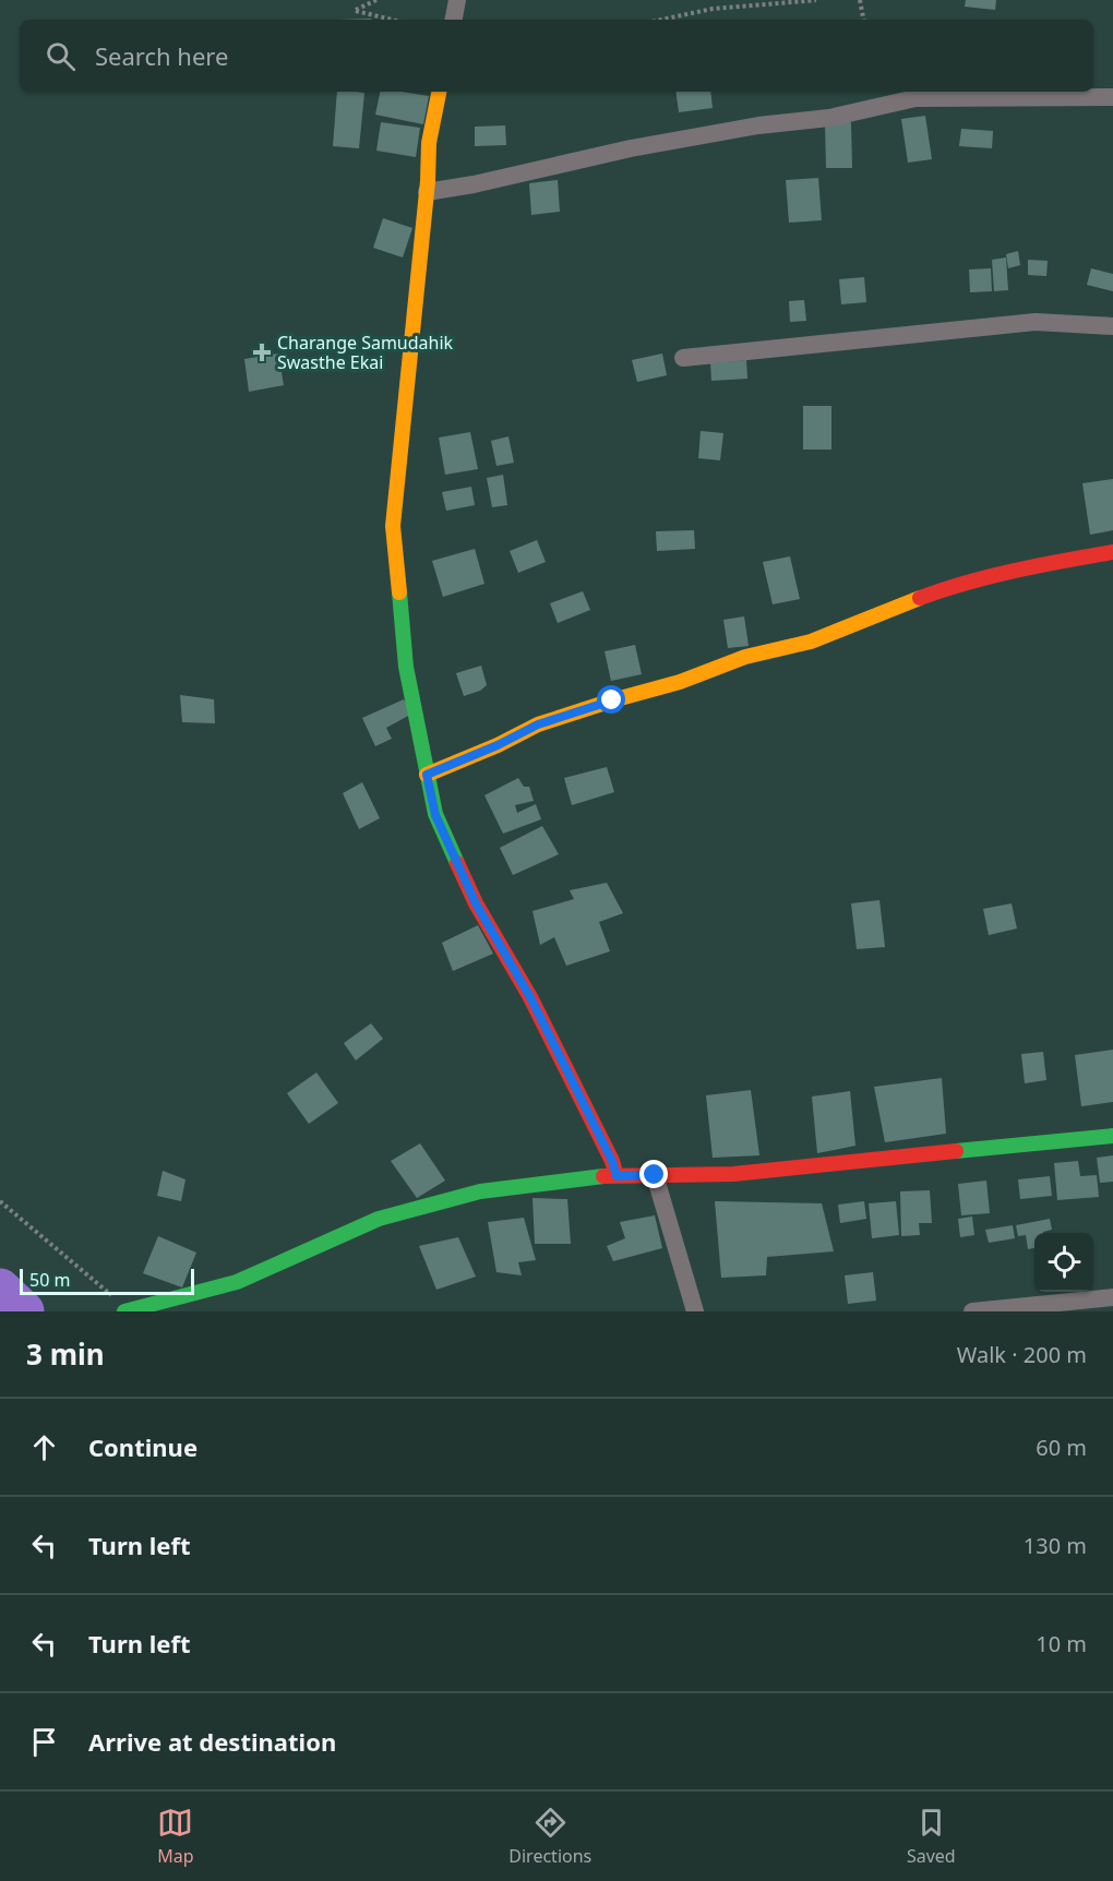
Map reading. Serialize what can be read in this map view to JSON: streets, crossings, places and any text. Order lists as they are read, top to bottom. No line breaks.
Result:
{"places":{"health":["Charange Samudahik Swasthe Ekai"]},"scale_bar":"50 m","page":{"search":"Search here","scale":"50 m","heading":["3 min","Walk · 200 m"],"list":[["Continue","60 m"],["Turn left","130 m"],["Turn left","10 m"],"Arrive at destination"],"nav":["Map","Directions","Saved"]}}
